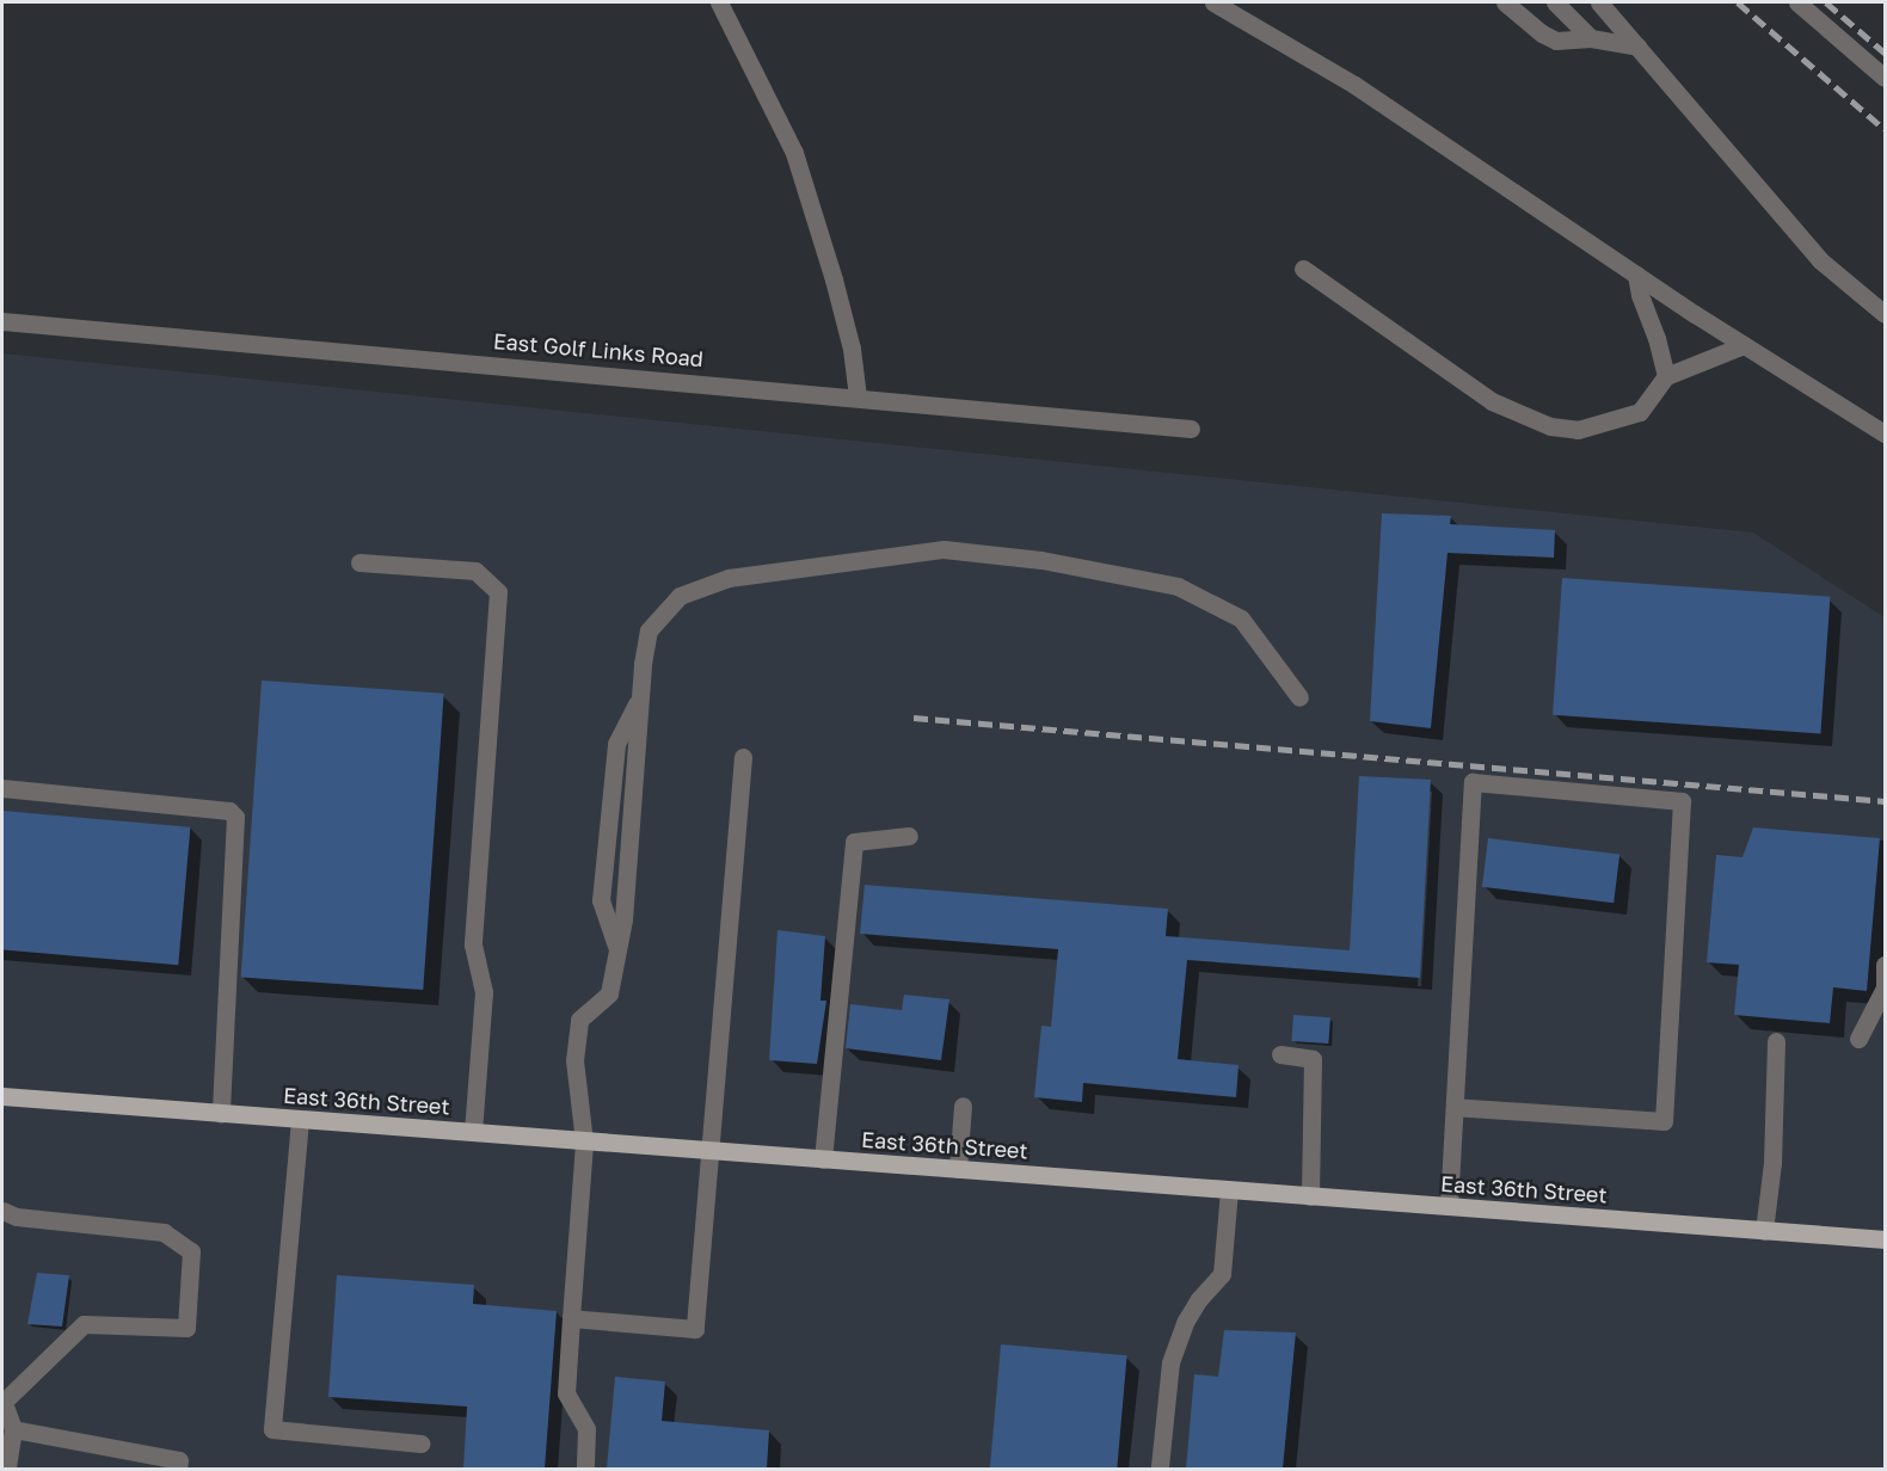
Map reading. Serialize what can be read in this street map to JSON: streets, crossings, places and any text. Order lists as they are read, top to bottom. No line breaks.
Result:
{"streets":{"main road":["East 36th Street"],"street":["East Golf Links Road"]}}
